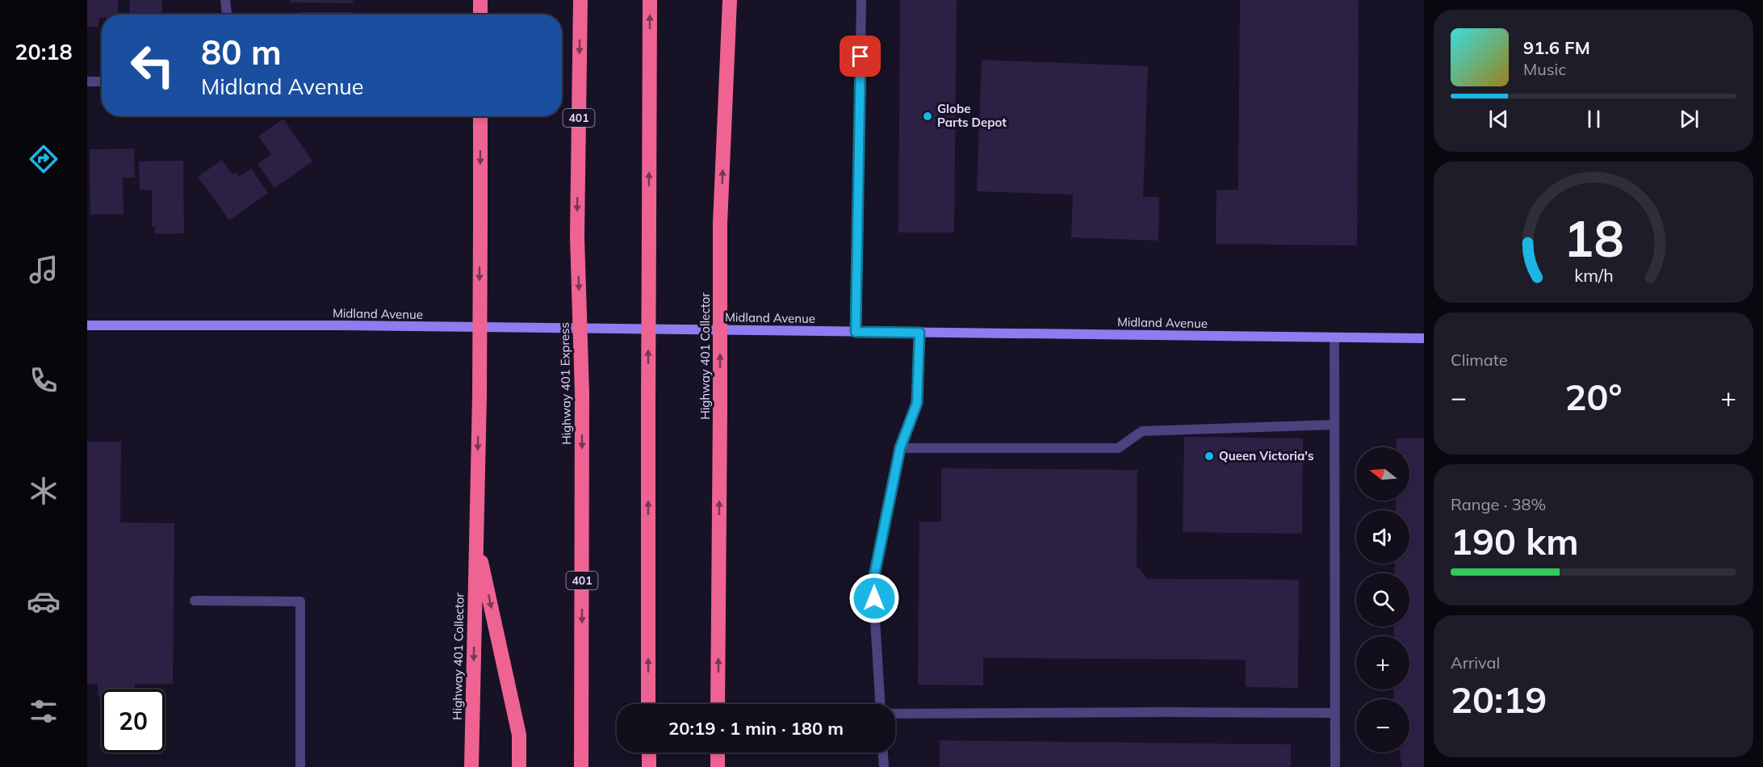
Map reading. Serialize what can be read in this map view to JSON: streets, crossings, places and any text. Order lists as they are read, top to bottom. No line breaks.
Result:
{"streets":{"highway":["401","Highway 401 Collector","Highway 401 Express"],"main road":["Midland Avenue"]},"places":["Globe Parts Depot","Queen Victoria's"],"north":"left","page":{"tabs":"20:18","turn":["80 m","Midland Avenue"],"song":["91.6 FM","Music"],"tile":["Climate",["Range · 38%","190 km"],["Arrival","20:19"]],"heat":["−","20°","+"],"map_buttons":["+","−"],"limit":"20","trip":"20:19 · 1 min · 180 m","gauge":["18","km/h"]}}
